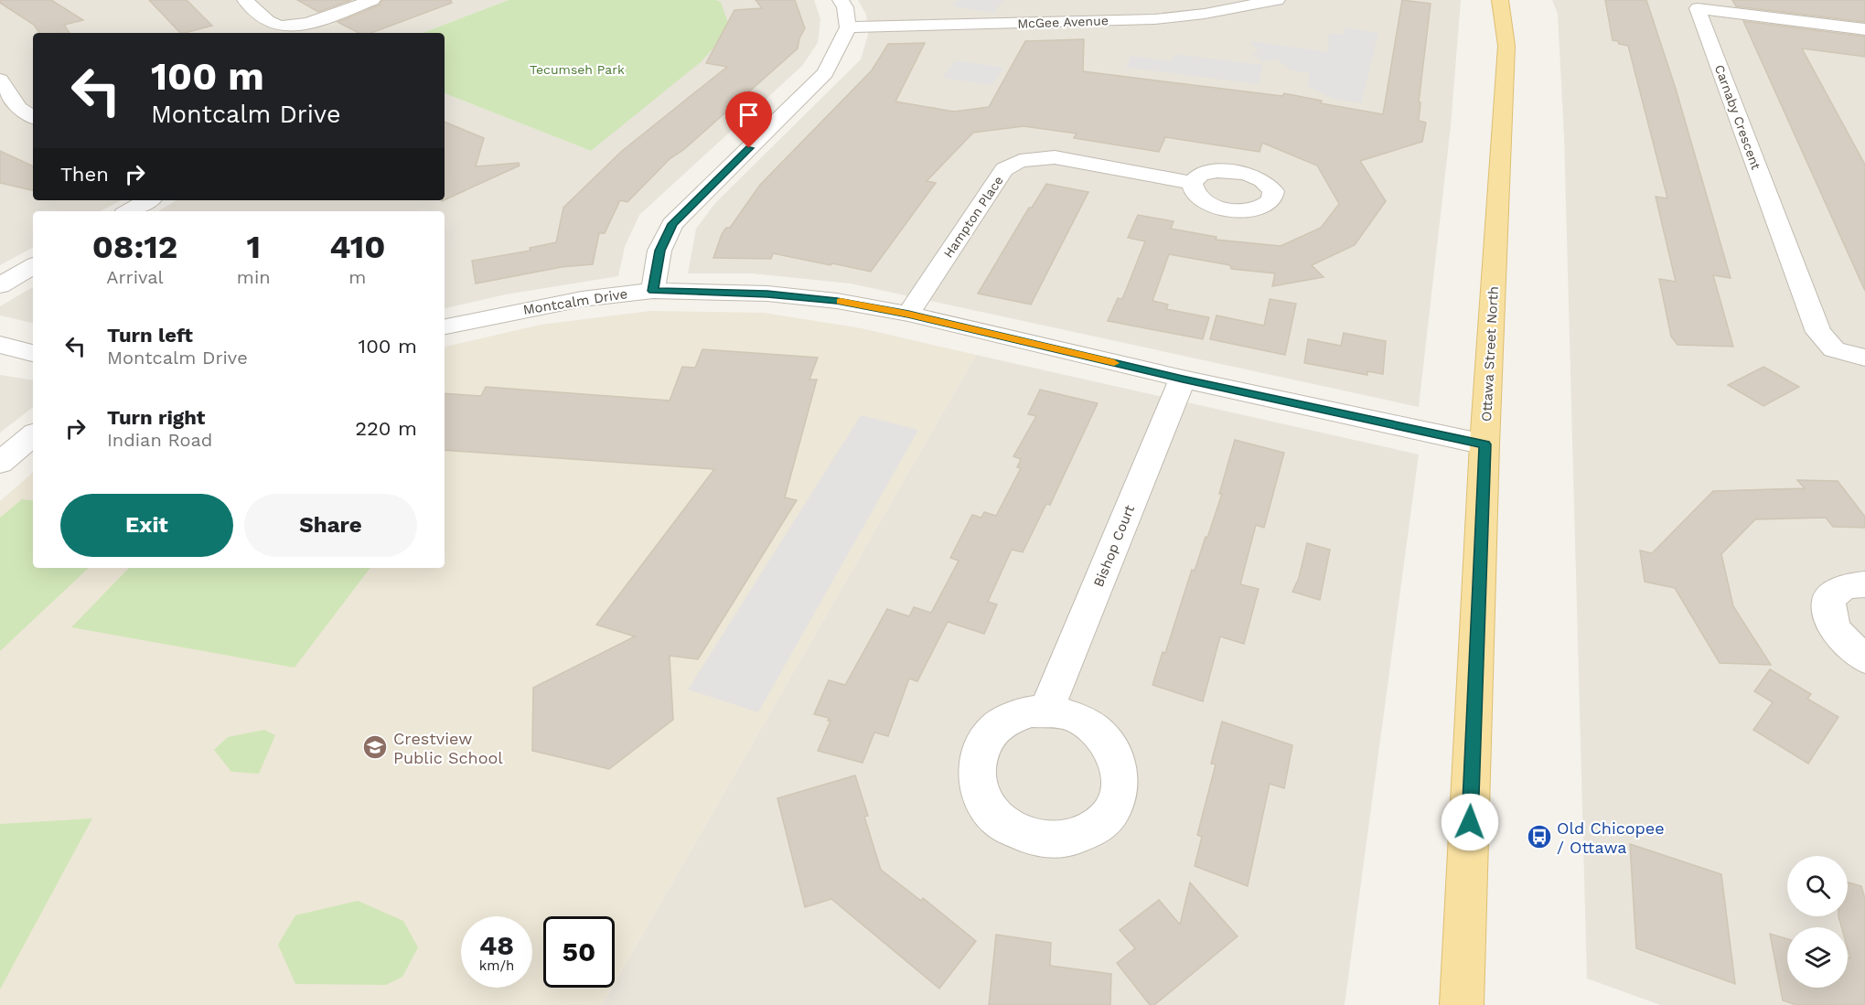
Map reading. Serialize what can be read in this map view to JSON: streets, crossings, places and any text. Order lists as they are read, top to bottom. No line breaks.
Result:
{"streets":{"main road":["Ottawa Street North"],"street":["McGee Avenue","Carnaby Crescent","Hampton Place","Montcalm Drive","Bishop Court"]},"crossings":[["Hampton Place","Montcalm Drive"],["Montcalm Drive","Ottawa Street North"],["Montcalm Drive","Bishop Court"]],"parks":["Tecumseh Park"],"places":{"school or university":["Crestview Public School"],"bus stop":["Old Chicopee / Ottawa"]},"page":{"turn":["100 m","Montcalm Drive"],"then":"Then","eta":["08:12","Arrival","1","min","410","m"],"list":[{"name":"Turn left","note":"Montcalm Drive","value":"100 m"},{"name":"Turn right","note":"Indian Road","value":"220 m"}],"buttons":["Exit","Share"],"speed":"48 km/h","limit":"50"}}
